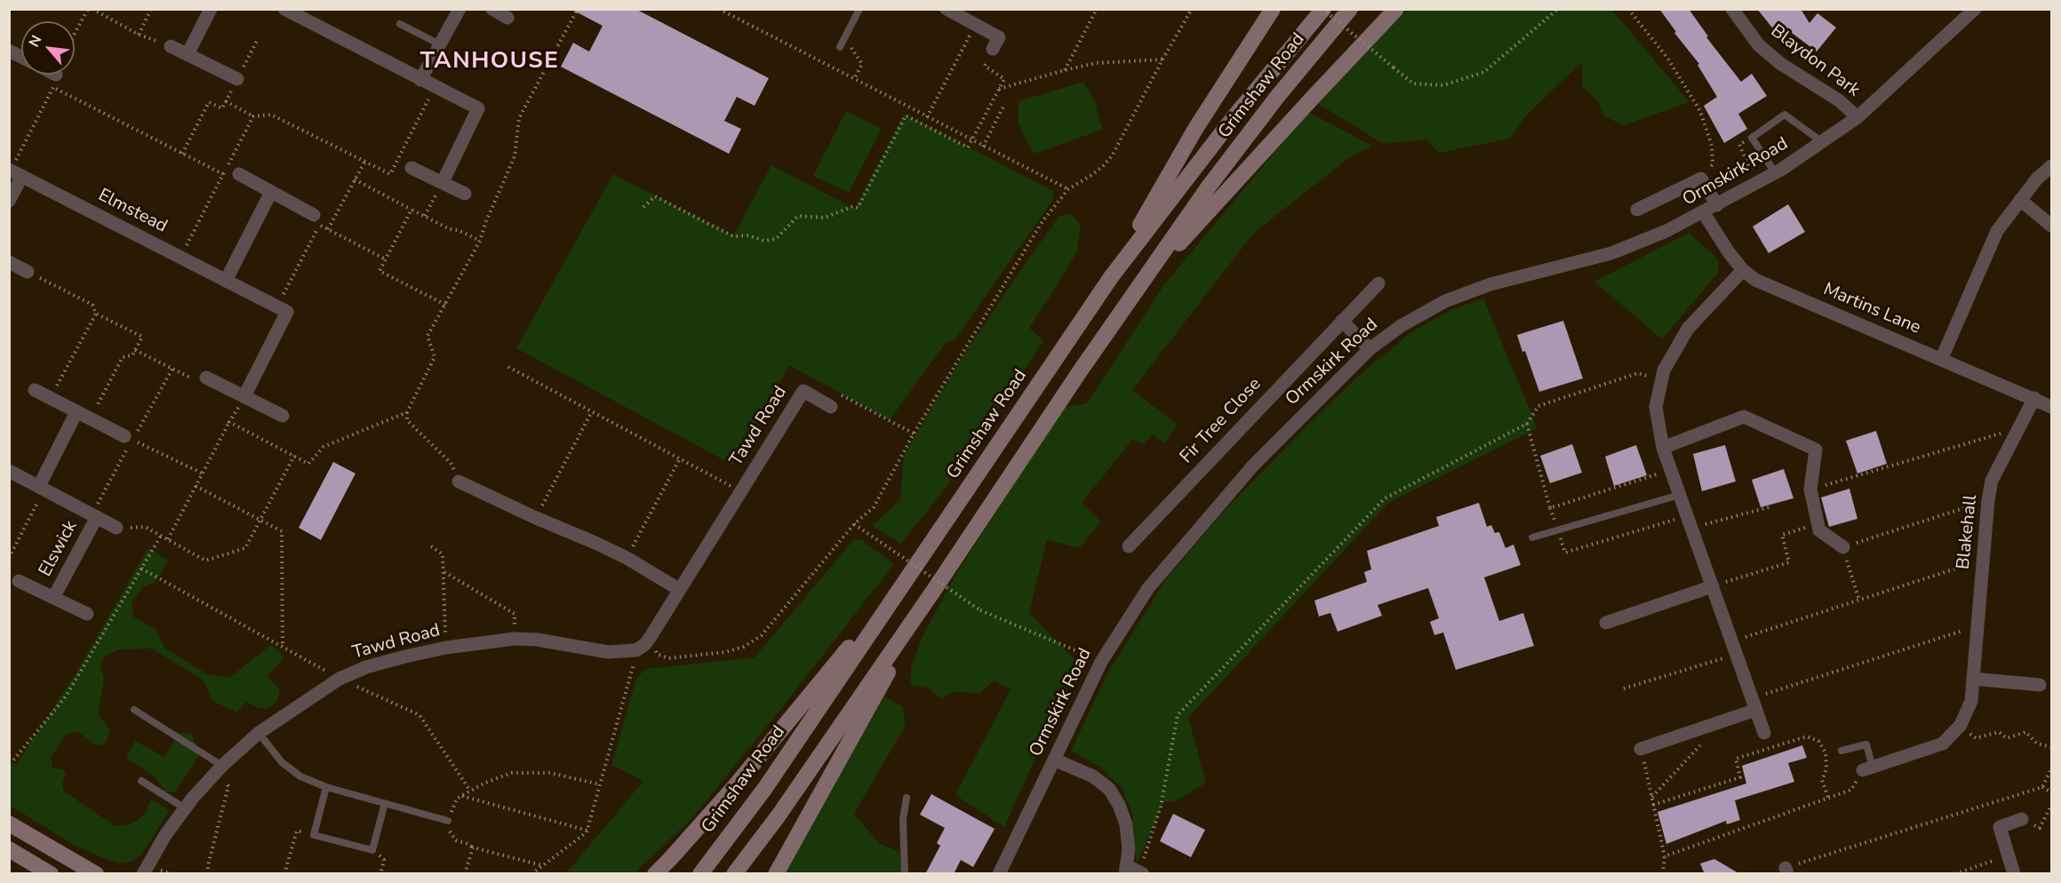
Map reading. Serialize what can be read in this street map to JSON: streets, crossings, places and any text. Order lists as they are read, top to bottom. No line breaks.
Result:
{"streets":{"main road":["Grimshaw Road"],"street":["Blaydon Park","Ormskirk Road","Elmstead","Martins Lane","Fir Tree Close","Tawd Road","Blakehall","Elswick"]},"crossings":[["Blaydon Park","Ormskirk Road"],["Ormskirk Road","Martins Lane"],["Martins Lane","Blakehall"]],"districts":["TANHOUSE"],"north":"top left"}
